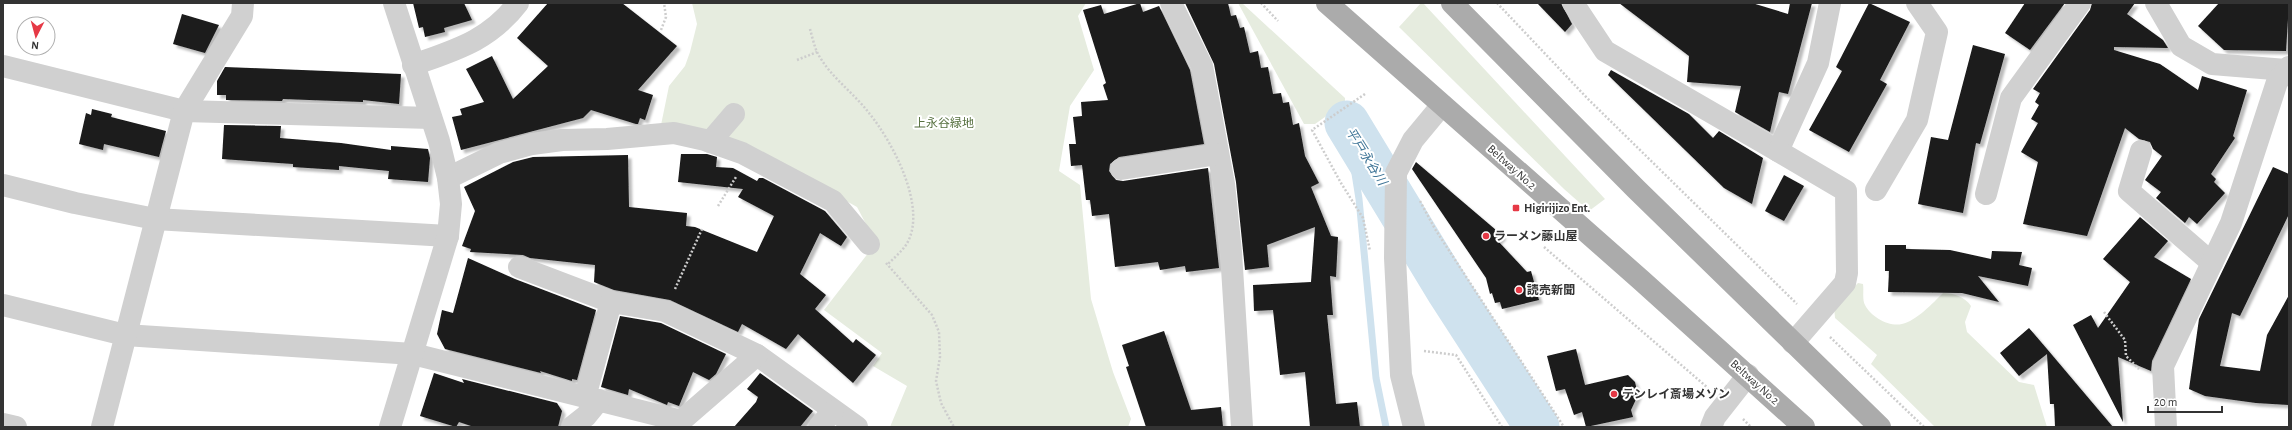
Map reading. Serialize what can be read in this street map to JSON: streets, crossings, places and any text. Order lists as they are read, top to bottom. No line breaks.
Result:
{"streets":{"main road":["Beltway No.2"]},"water":["平戸永谷川"],"parks":["上永谷緑地"],"places":{"transit":["Higirijizo Ent."],"other":["ラーメン藤山屋","読売新聞","テンレイ斎場メゾン"]},"scale_bar":"20 m","north":"bottom"}
